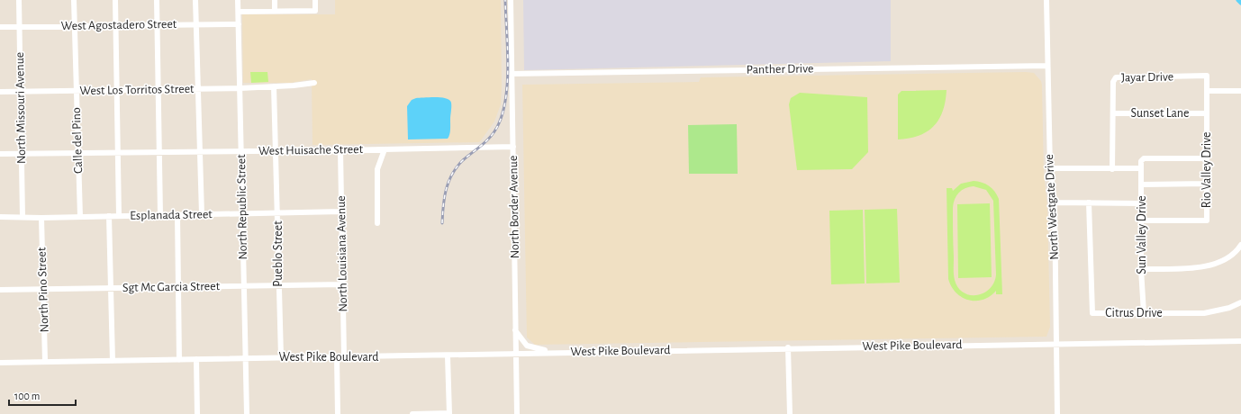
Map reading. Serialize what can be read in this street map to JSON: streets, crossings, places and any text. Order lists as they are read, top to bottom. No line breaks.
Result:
{"streets":{"street":["West Agostadero Street","Panther Drive","Jayar Drive","West Los Torritos Street","North Missouri Avenue","Sunset Lane","Calle del Pino","West Huisache Street","Rio Valley Drive","North Republic Street","North Border Avenue","North Westgate Drive","Esplanada Street","Sun Valley Drive","Pueblo Street","North Louisiana Avenue","Sgt Mc Garcia Street","North Pino Street","Citrus Drive","West Pike Boulevard"]},"crossings":[["West Agostadero Street","North Missouri Avenue"],["West Agostadero Street","Calle del Pino"],["West Agostadero Street","North Republic Street"],["Panther Drive","North Border Avenue"],["Panther Drive","North Westgate Drive"],["Jayar Drive","Sunset Lane"],["Jayar Drive","Rio Valley Drive"],["West Los Torritos Street","North Missouri Avenue"],["West Los Torritos Street","Calle del Pino"],["West Los Torritos Street","North Republic Street"],["West Los Torritos Street","Pueblo Street"],["North Missouri Avenue","West Huisache Street"],["North Missouri Avenue","Esplanada Street"],["Sunset Lane","Rio Valley Drive"],["Calle del Pino","West Huisache Street"],["Calle del Pino","Esplanada Street"],["West Huisache Street","North Republic Street"],["West Huisache Street","North Border Avenue"],["West Huisache Street","Pueblo Street"],["West Huisache Street","North Louisiana Avenue"],["Rio Valley Drive","Sun Valley Drive"],["North Republic Street","Esplanada Street"],["North Republic Street","Sgt Mc Garcia Street"],["North Republic Street","West Pike Boulevard"],["North Border Avenue","West Pike Boulevard"],["North Westgate Drive","West Pike Boulevard"],["Esplanada Street","Pueblo Street"],["Esplanada Street","North Louisiana Avenue"],["Esplanada Street","North Pino Street"],["Sun Valley Drive","Citrus Drive"],["Pueblo Street","Sgt Mc Garcia Street"],["Pueblo Street","West Pike Boulevard"],["North Louisiana Avenue","Sgt Mc Garcia Street"],["North Louisiana Avenue","West Pike Boulevard"],["Sgt Mc Garcia Street","North Pino Street"],["North Pino Street","West Pike Boulevard"]],"scale_bar":"100 m"}
